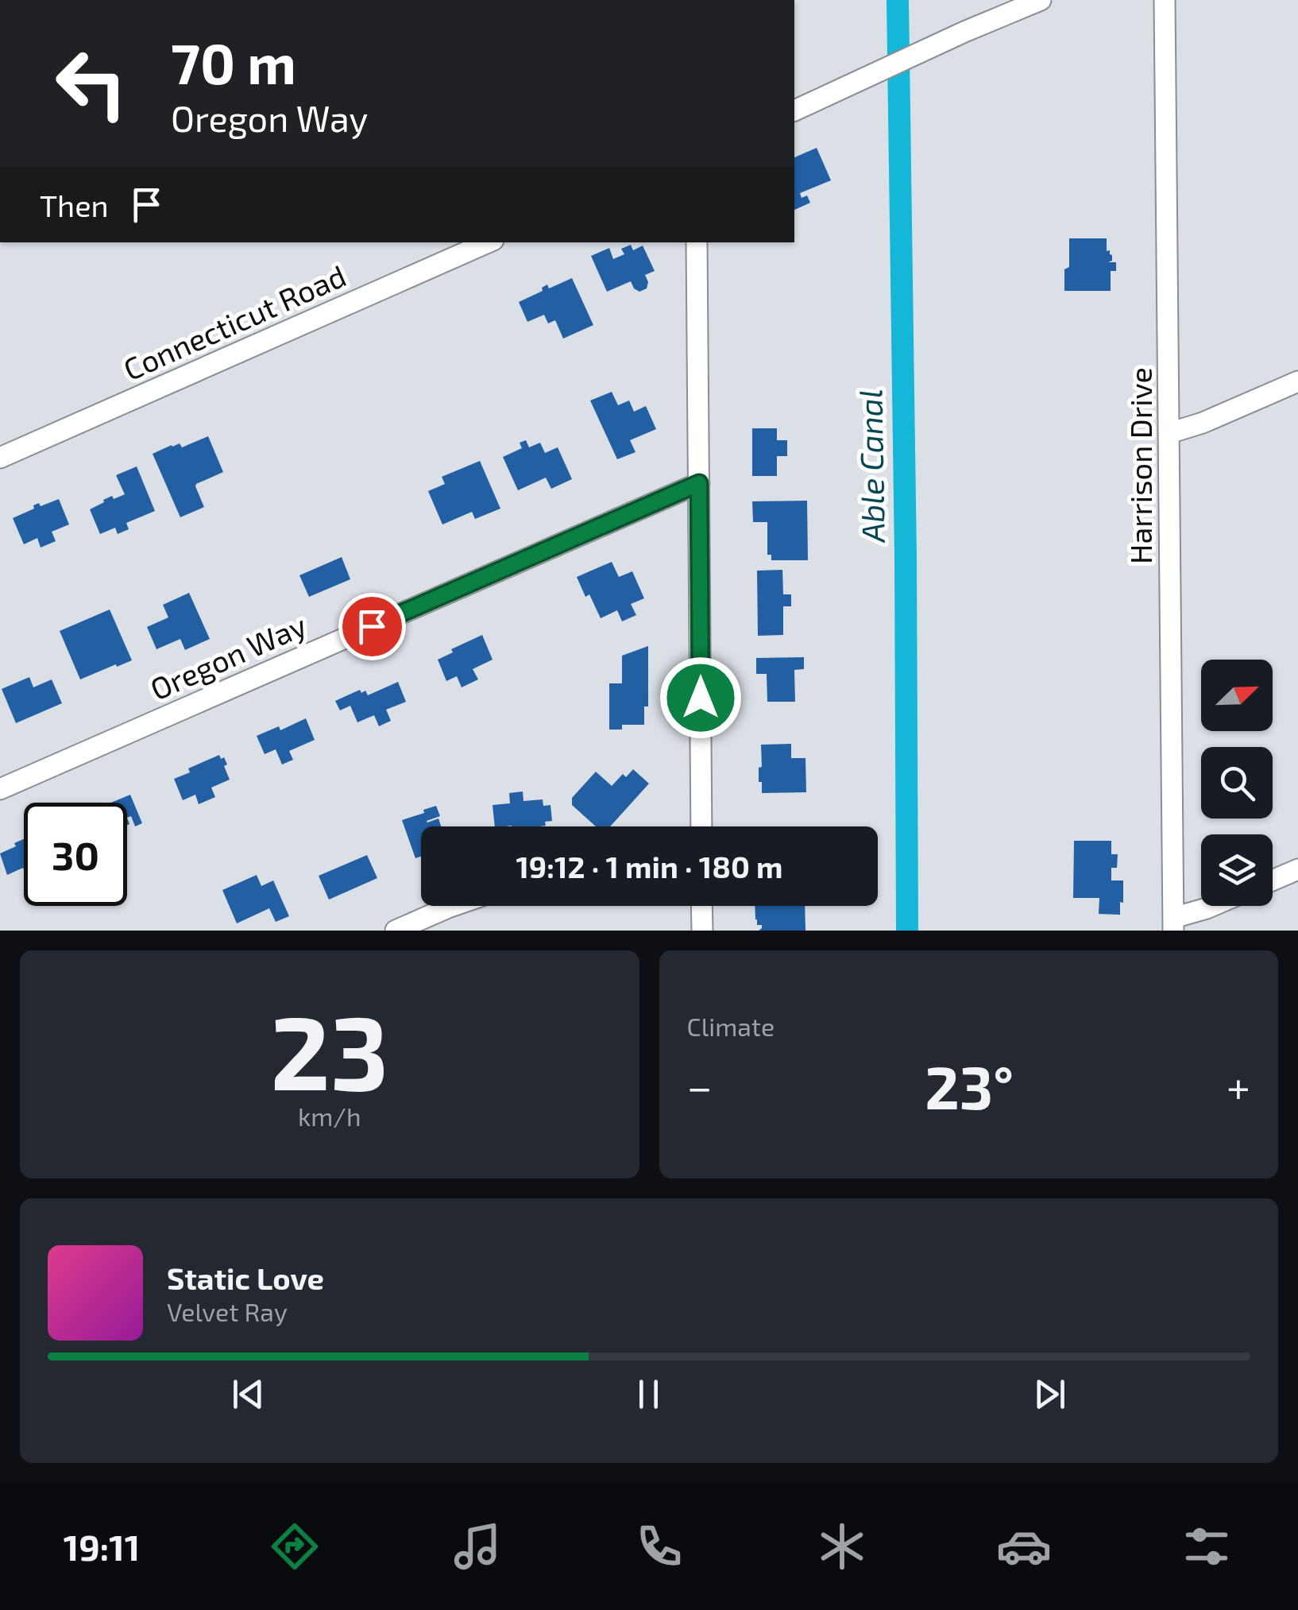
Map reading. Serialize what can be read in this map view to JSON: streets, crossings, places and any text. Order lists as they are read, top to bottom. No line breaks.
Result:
{"streets":{"street":["Connecticut Road","Harrison Drive","Oregon Way"]},"water":["Able Canal"],"north":"top right","page":{"turn":["70 m","Oregon Way"],"then":"Then","limit":"30","trip":"19:12 · 1 min · 180 m","tile":[["23","km/h"],"Climate"],"heat":["−","23°","+"],"song":["Static Love","Velvet Ray"],"tabs":"19:11"}}
